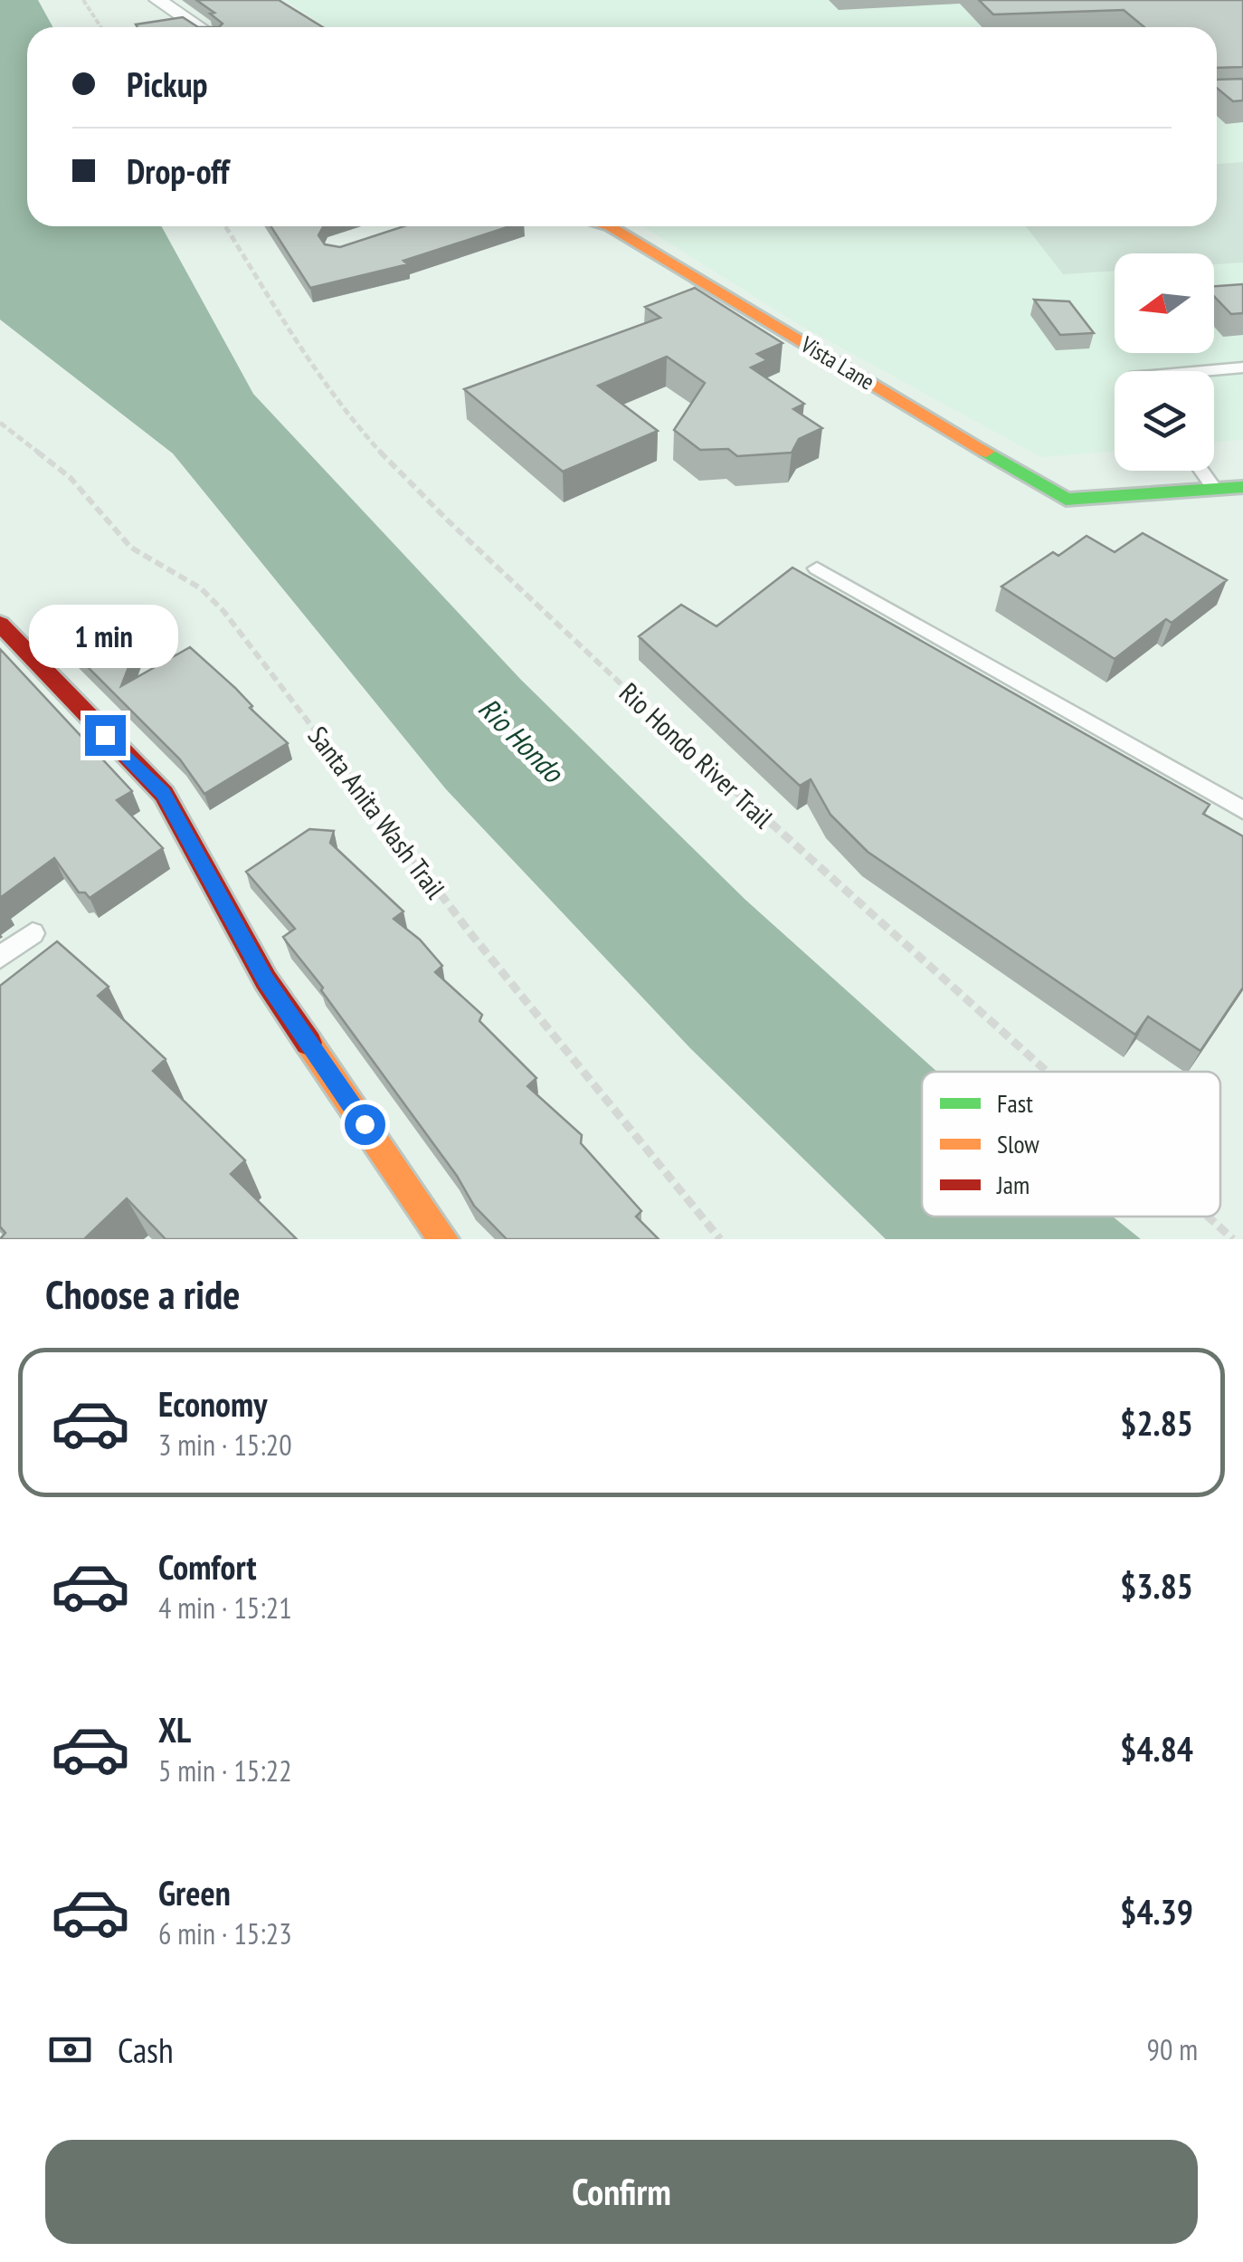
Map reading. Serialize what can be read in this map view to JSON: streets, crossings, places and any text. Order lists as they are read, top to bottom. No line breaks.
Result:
{"streets":{"street":["Vista Lane"],"path":["Rio Hondo River Trail","Santa Anita Wash Trail"]},"water":["Rio Hondo"],"legend":["Fast","Slow","Jam"],"north":"left","page":{"banner":["Pickup","Drop-off"],"bubble":"1 min","heading":"Choose a ride","list":[{"name":"Economy","note":"3 min · 15:20","value":"$2.85"},{"name":"Comfort","note":"4 min · 15:21","value":"$3.85"},{"name":"XL","note":"5 min · 15:22","value":"$4.84"},{"name":"Green","note":"6 min · 15:23","value":"$4.39"}],"pay":["Cash","90 m"],"buttons":"Confirm"}}
